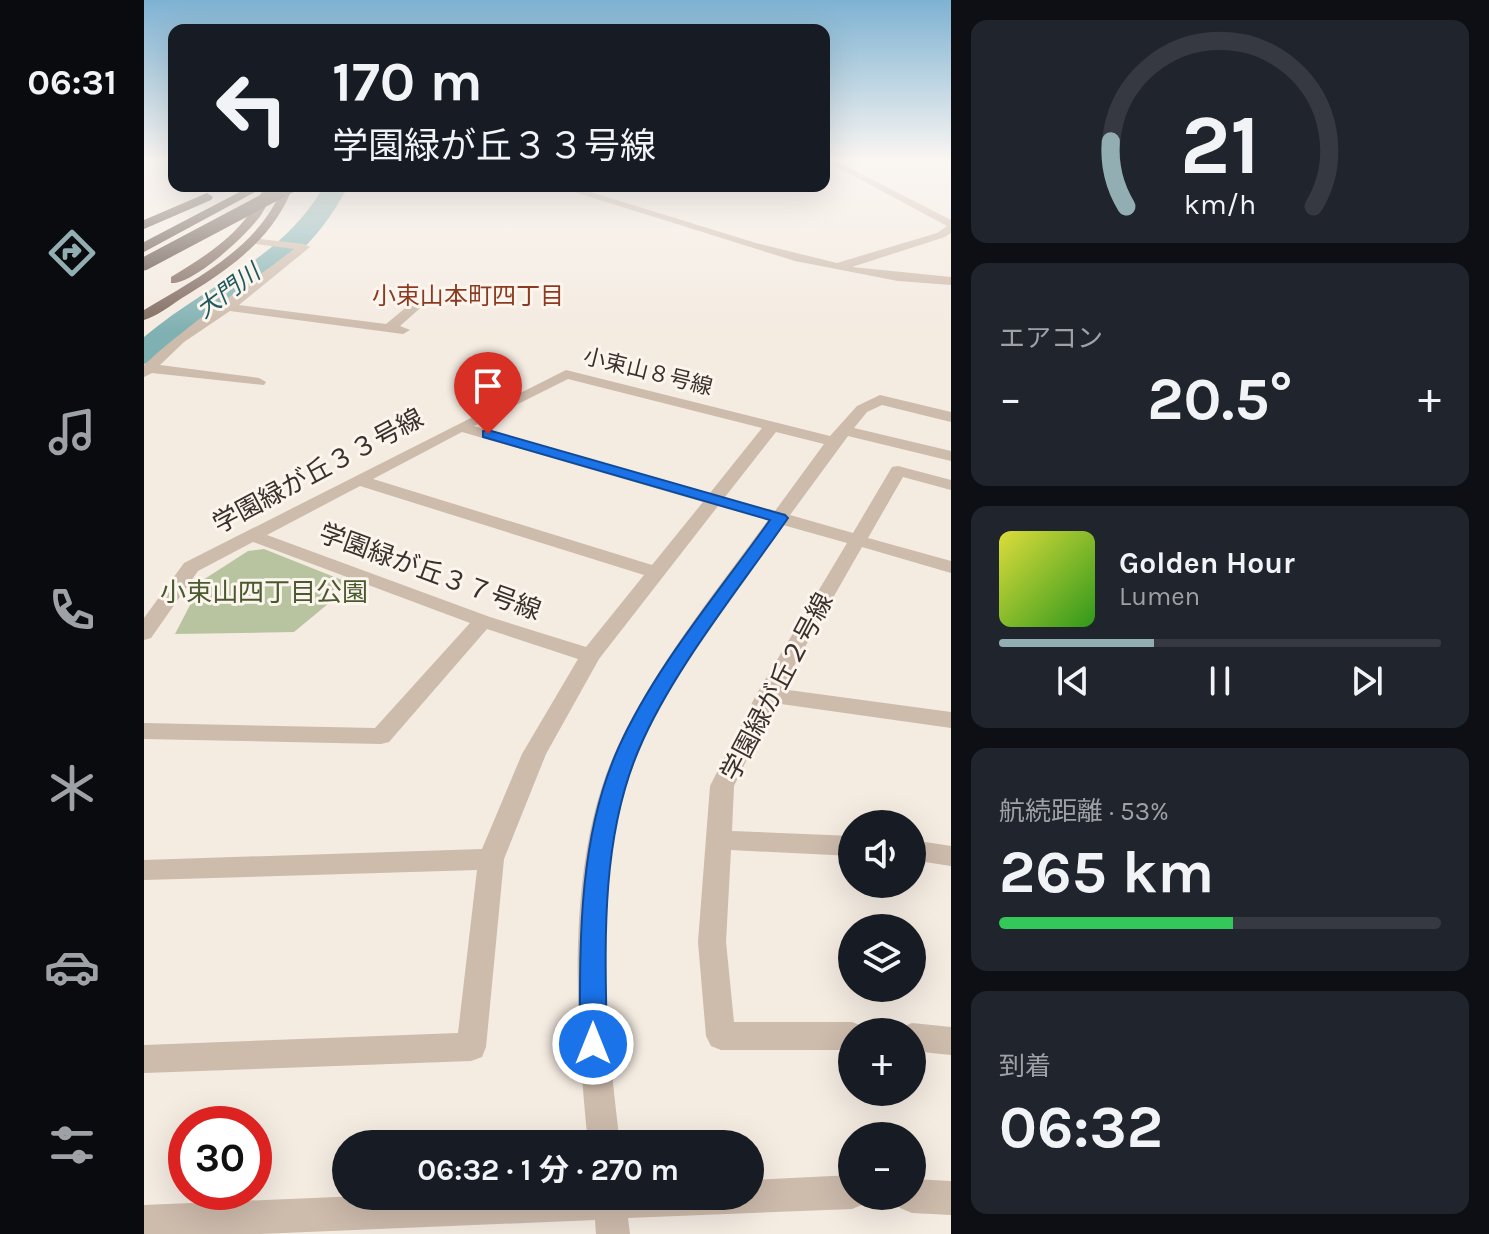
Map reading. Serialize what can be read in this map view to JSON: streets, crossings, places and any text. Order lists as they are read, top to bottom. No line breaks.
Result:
{"streets":{"street":["小束山８号線","学園緑が丘３３号線","学園緑が丘３７号線","学園緑が丘２号線"]},"crossings":[["小束山８号線","学園緑が丘３３号線"],["学園緑が丘３３号線","学園緑が丘３７号線"],["学園緑が丘３３号線","学園緑が丘２号線"]],"districts":["小束山本町四丁目"],"water":["大門川"],"parks":["小束山四丁目公園"],"page":{"tabs":"06:31","turn":["170 m","学園緑が丘３３号線"],"tile":["エアコン",["航続距離 · 53%","265 km"],["到着","06:32"]],"heat":["−","20.5°","+"],"song":["Golden Hour","Lumen"],"map_buttons":["+","−"],"limit":"30","trip":"06:32 · 1 分 · 270 m","gauge":["21","km/h"]}}
